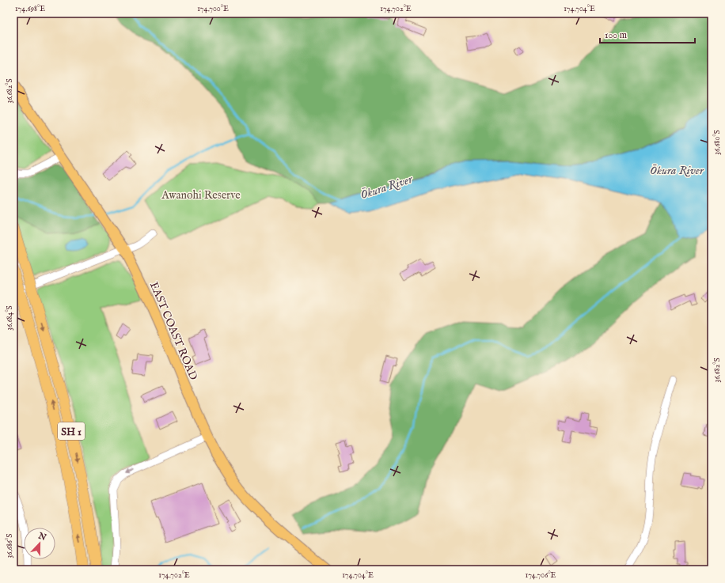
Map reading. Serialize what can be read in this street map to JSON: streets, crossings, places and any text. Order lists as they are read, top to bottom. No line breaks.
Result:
{"streets":{"highway":["SH 1"],"main road":["EAST COAST ROAD"]},"water":["Ōkura River"],"parks":["Awanohi Reserve"],"scale_bar":"100 m","north":"top","coordinates":["174.698°E","174.700°E","174.702°E","174.704°E","36.682°S","36.680°S","36.684°S","36.686°S","174.706°E"]}
